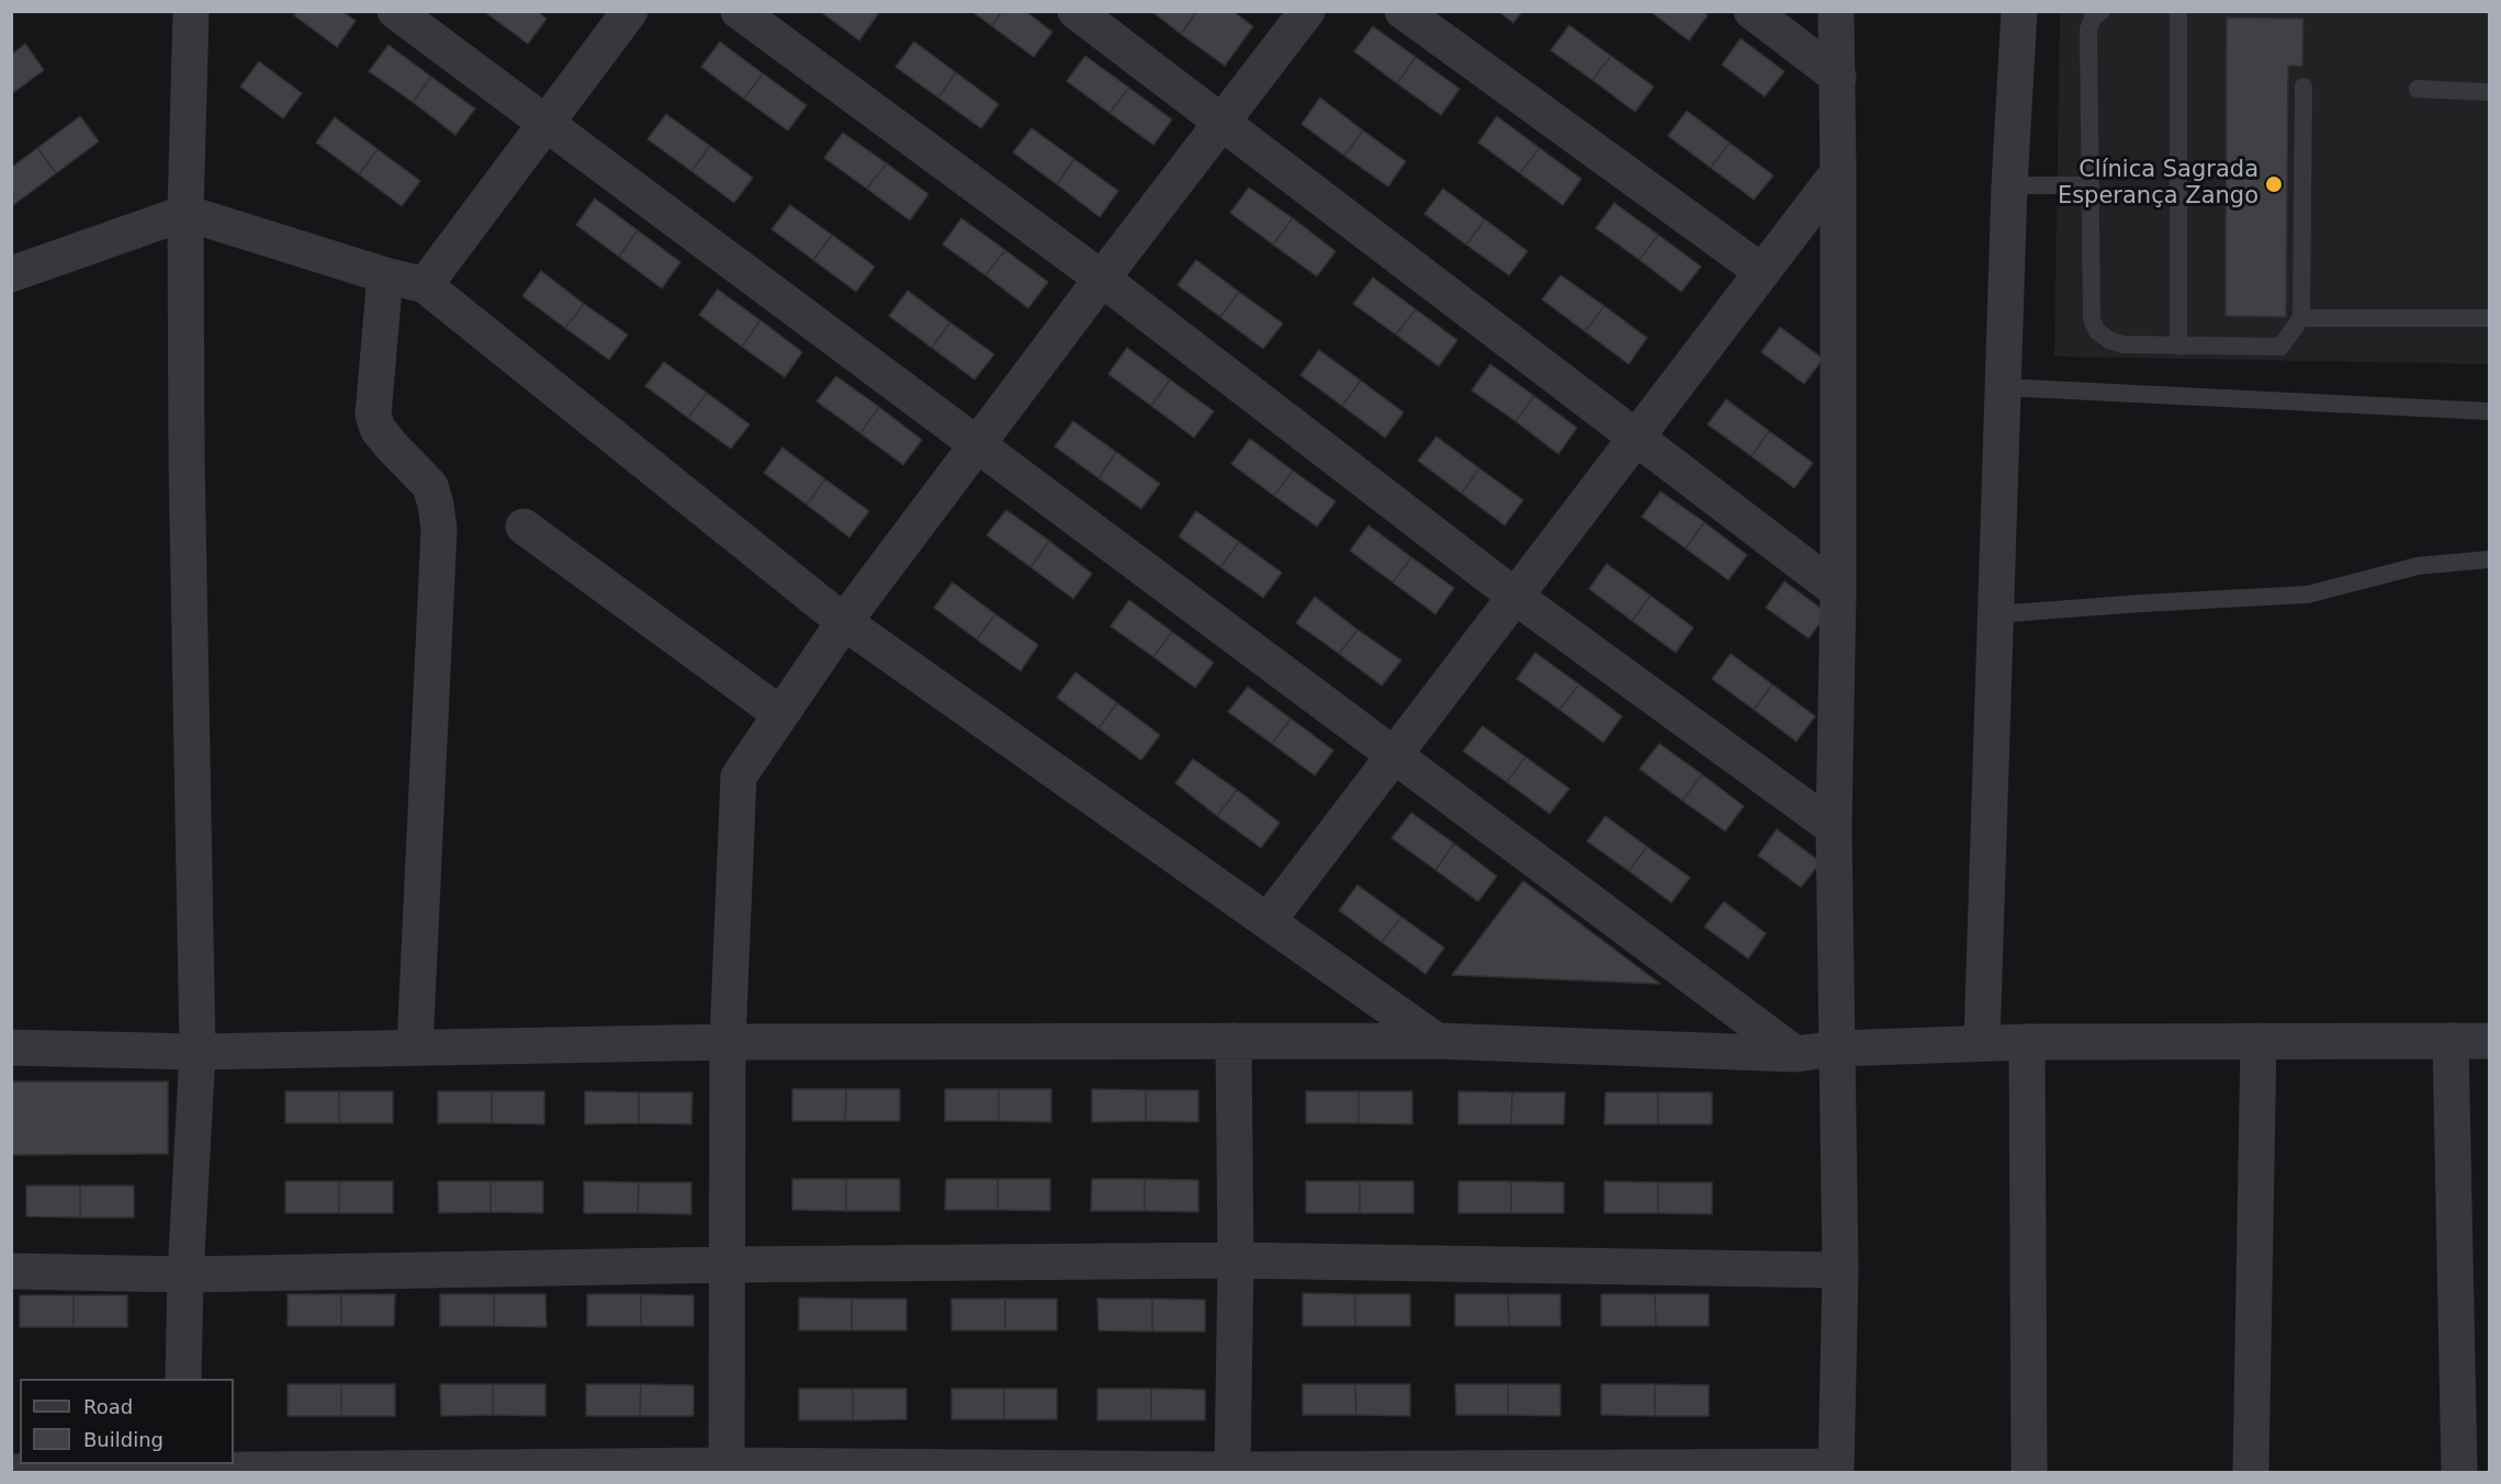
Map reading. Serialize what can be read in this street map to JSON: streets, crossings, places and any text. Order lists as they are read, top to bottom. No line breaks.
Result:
{"places":["Clínica Sagrada Esperança Zango"],"legend":["Road","Building"]}
